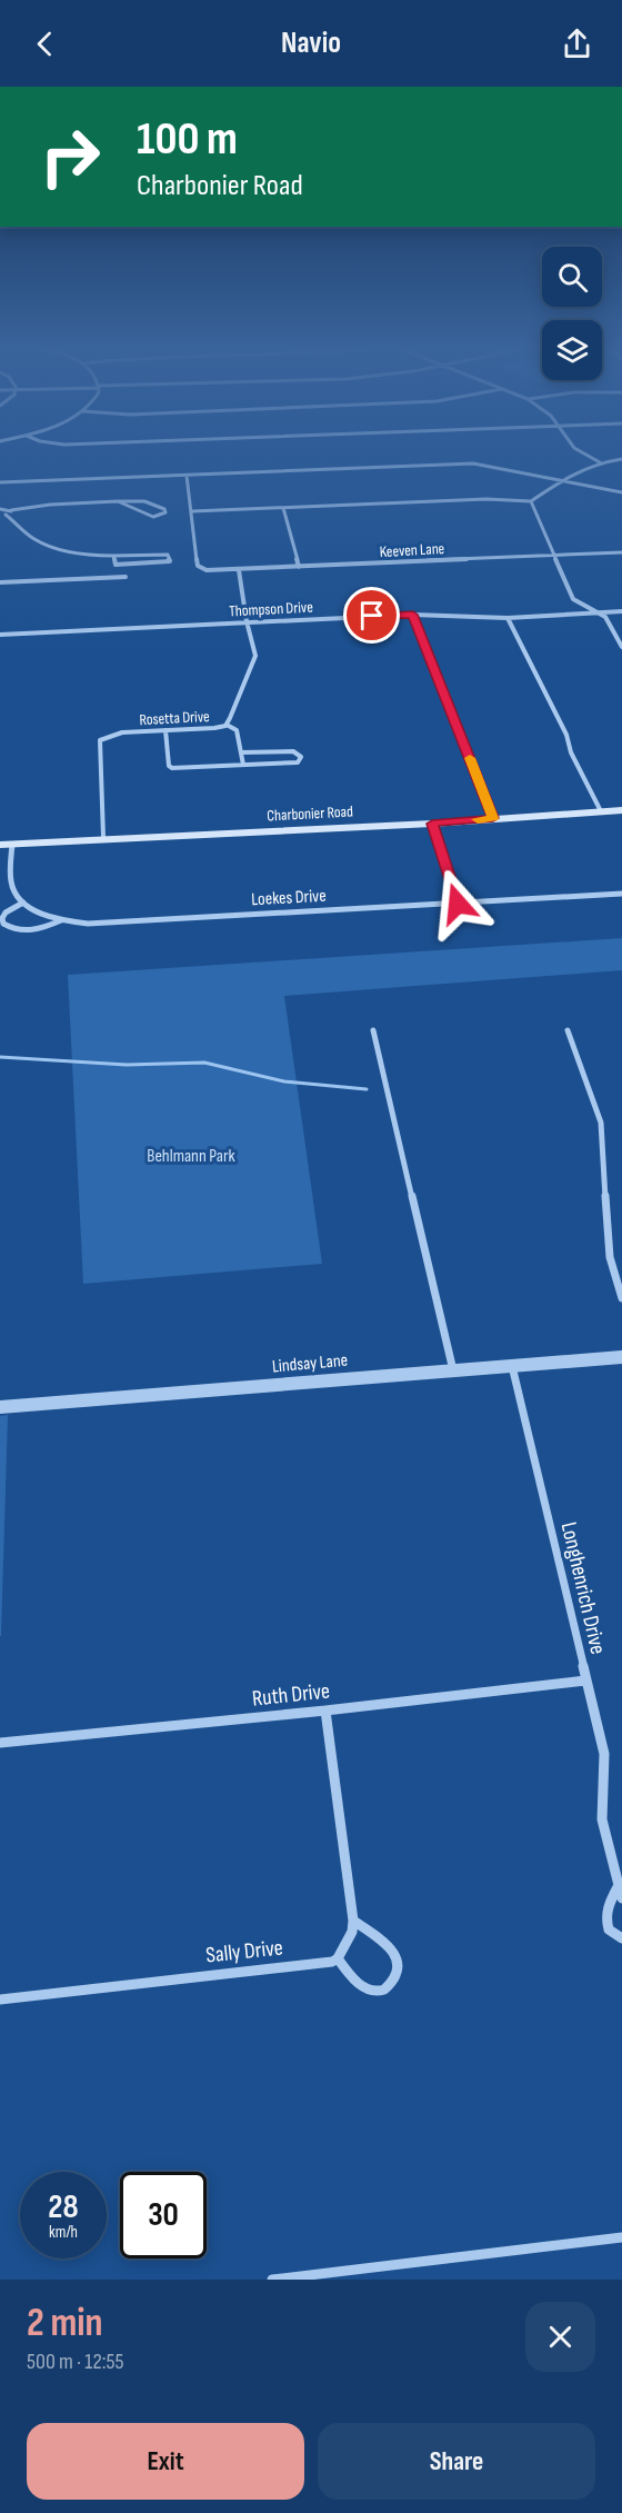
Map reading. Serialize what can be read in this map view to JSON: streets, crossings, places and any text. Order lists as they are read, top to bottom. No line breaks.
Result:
{"streets":{"main road":["Charbonier Road"],"street":["Keeven Lane","Thompson Drive","Rosetta Drive","Loekes Drive","Lindsay Lane","Longhenrich Drive","Ruth Drive","Sally Drive"]},"crossings":[["Keeven Lane","Rosetta Drive"],["Thompson Drive","Rosetta Drive"],["Rosetta Drive","Charbonier Road"],["Lindsay Lane","Longhenrich Drive"],["Longhenrich Drive","Ruth Drive"]],"parks":["Behlmann Park"],"page":{"header":"Navio","turn":["100 m","Charbonier Road"],"speed":"28 km/h","limit":"30","heading":["2 min","500 m · 12:55"],"buttons":["Exit","Share"]}}
